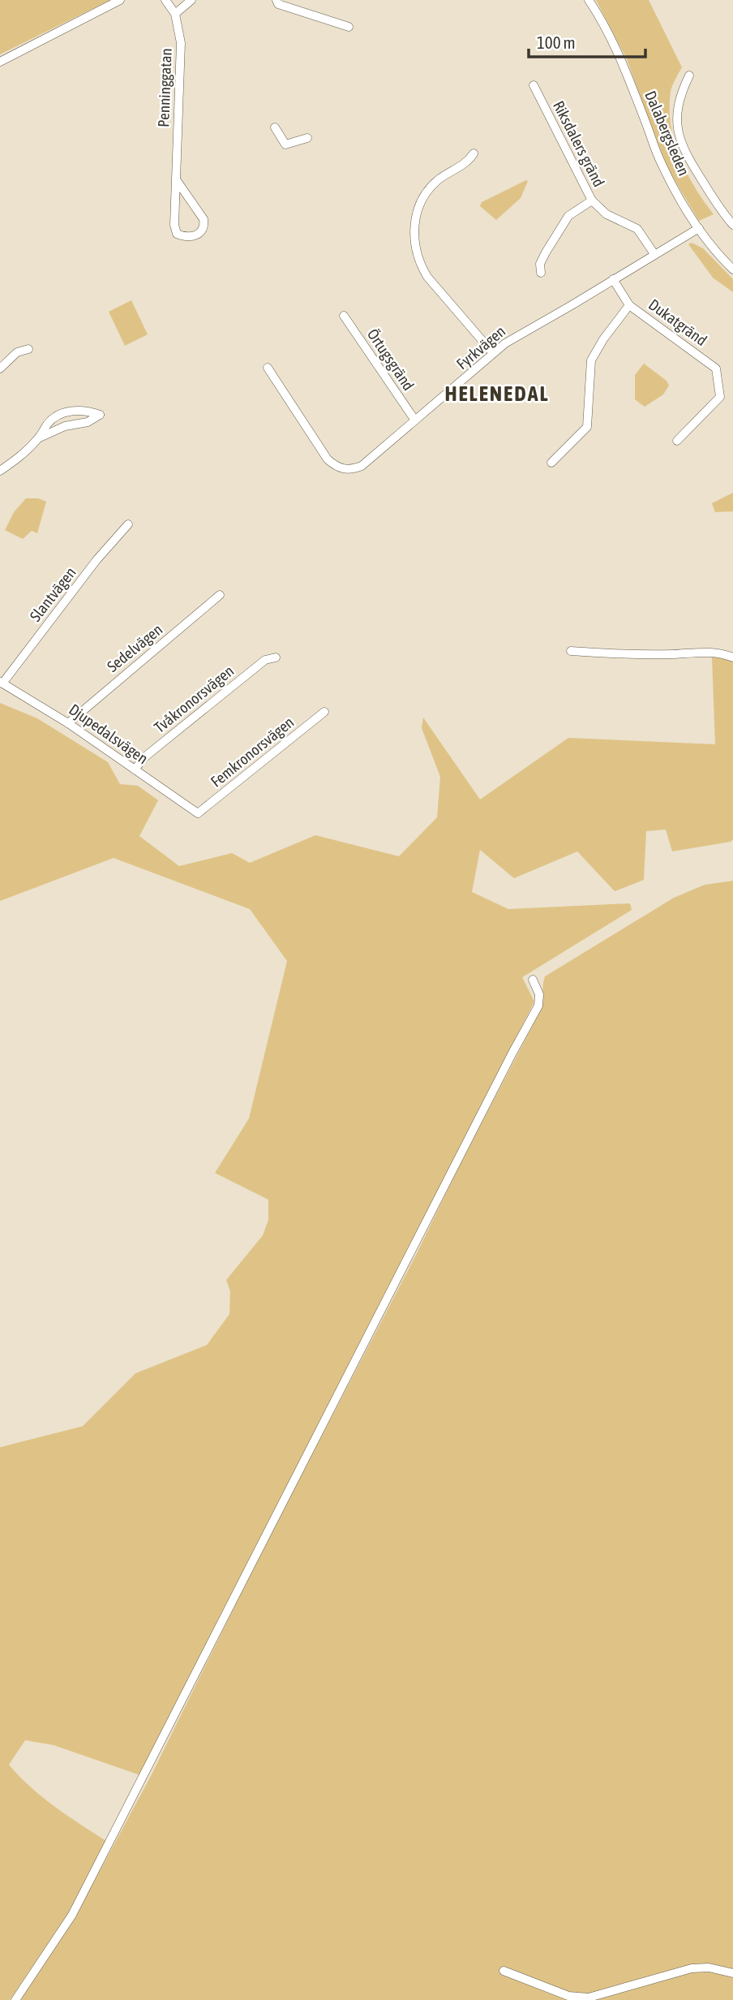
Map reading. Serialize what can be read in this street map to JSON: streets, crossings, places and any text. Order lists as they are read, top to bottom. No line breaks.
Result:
{"streets":{"street":["Penninggatan","Dalabergsleden","Riksdalers gränd","Dukatgränd","Fyrkvägen","Örtugsgränd","Slantvägen","Sedelvägen","Tvåkronorsvägen","Djupedalsvägen","Femkronorsvägen"]},"crossings":[["Dalabergsleden","Fyrkvägen"],["Riksdalers gränd","Fyrkvägen"],["Dukatgränd","Fyrkvägen"],["Fyrkvägen","Örtugsgränd"],["Slantvägen","Djupedalsvägen"],["Sedelvägen","Djupedalsvägen"],["Tvåkronorsvägen","Djupedalsvägen"],["Djupedalsvägen","Femkronorsvägen"]],"districts":["HELENEDAL"],"scale_bar":"100 m"}
